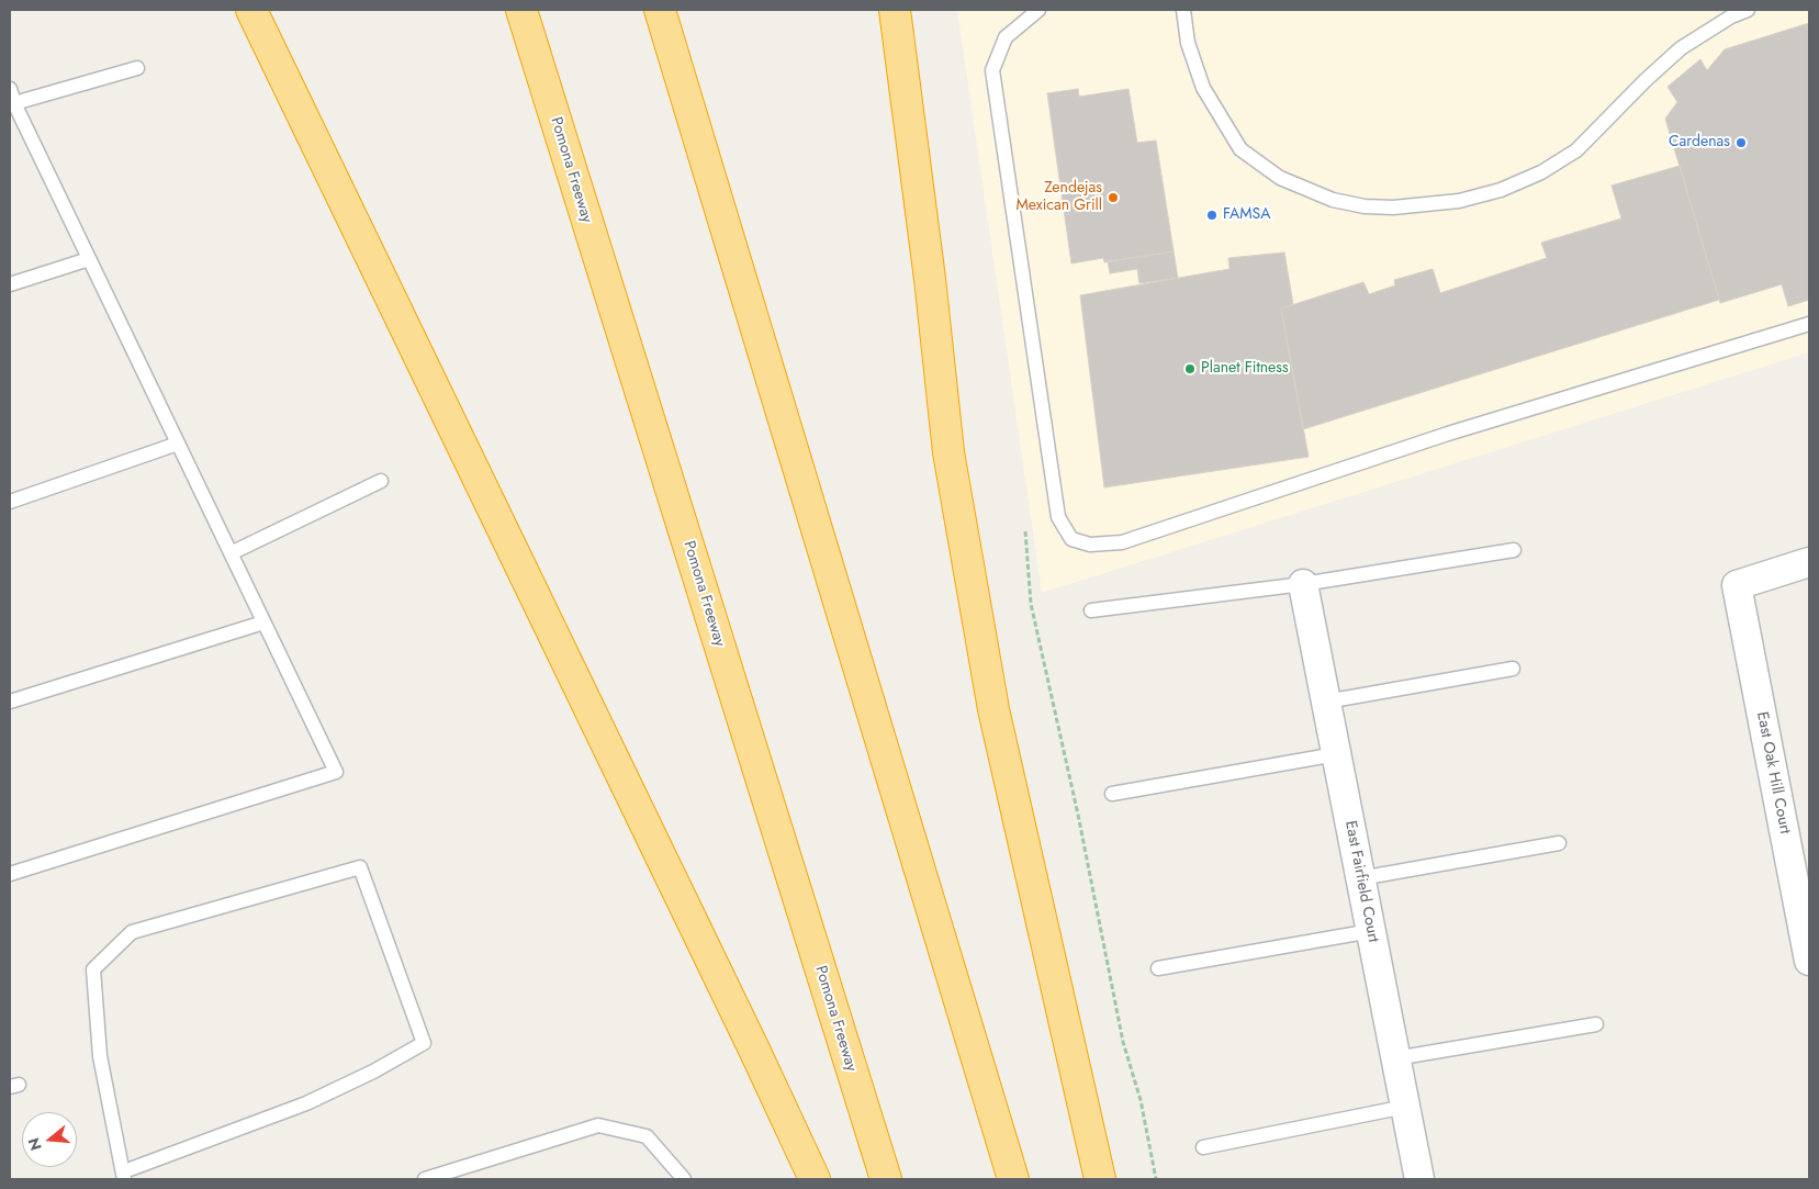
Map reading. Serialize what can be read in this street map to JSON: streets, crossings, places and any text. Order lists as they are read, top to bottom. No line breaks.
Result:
{"streets":{"highway":["Pomona Freeway"],"street":["East Oak Hill Court","East Fairfield Court"]},"places":["Cardenas","Zendejas Mexican Grill","FAMSA","Planet Fitness"],"north":"left"}
